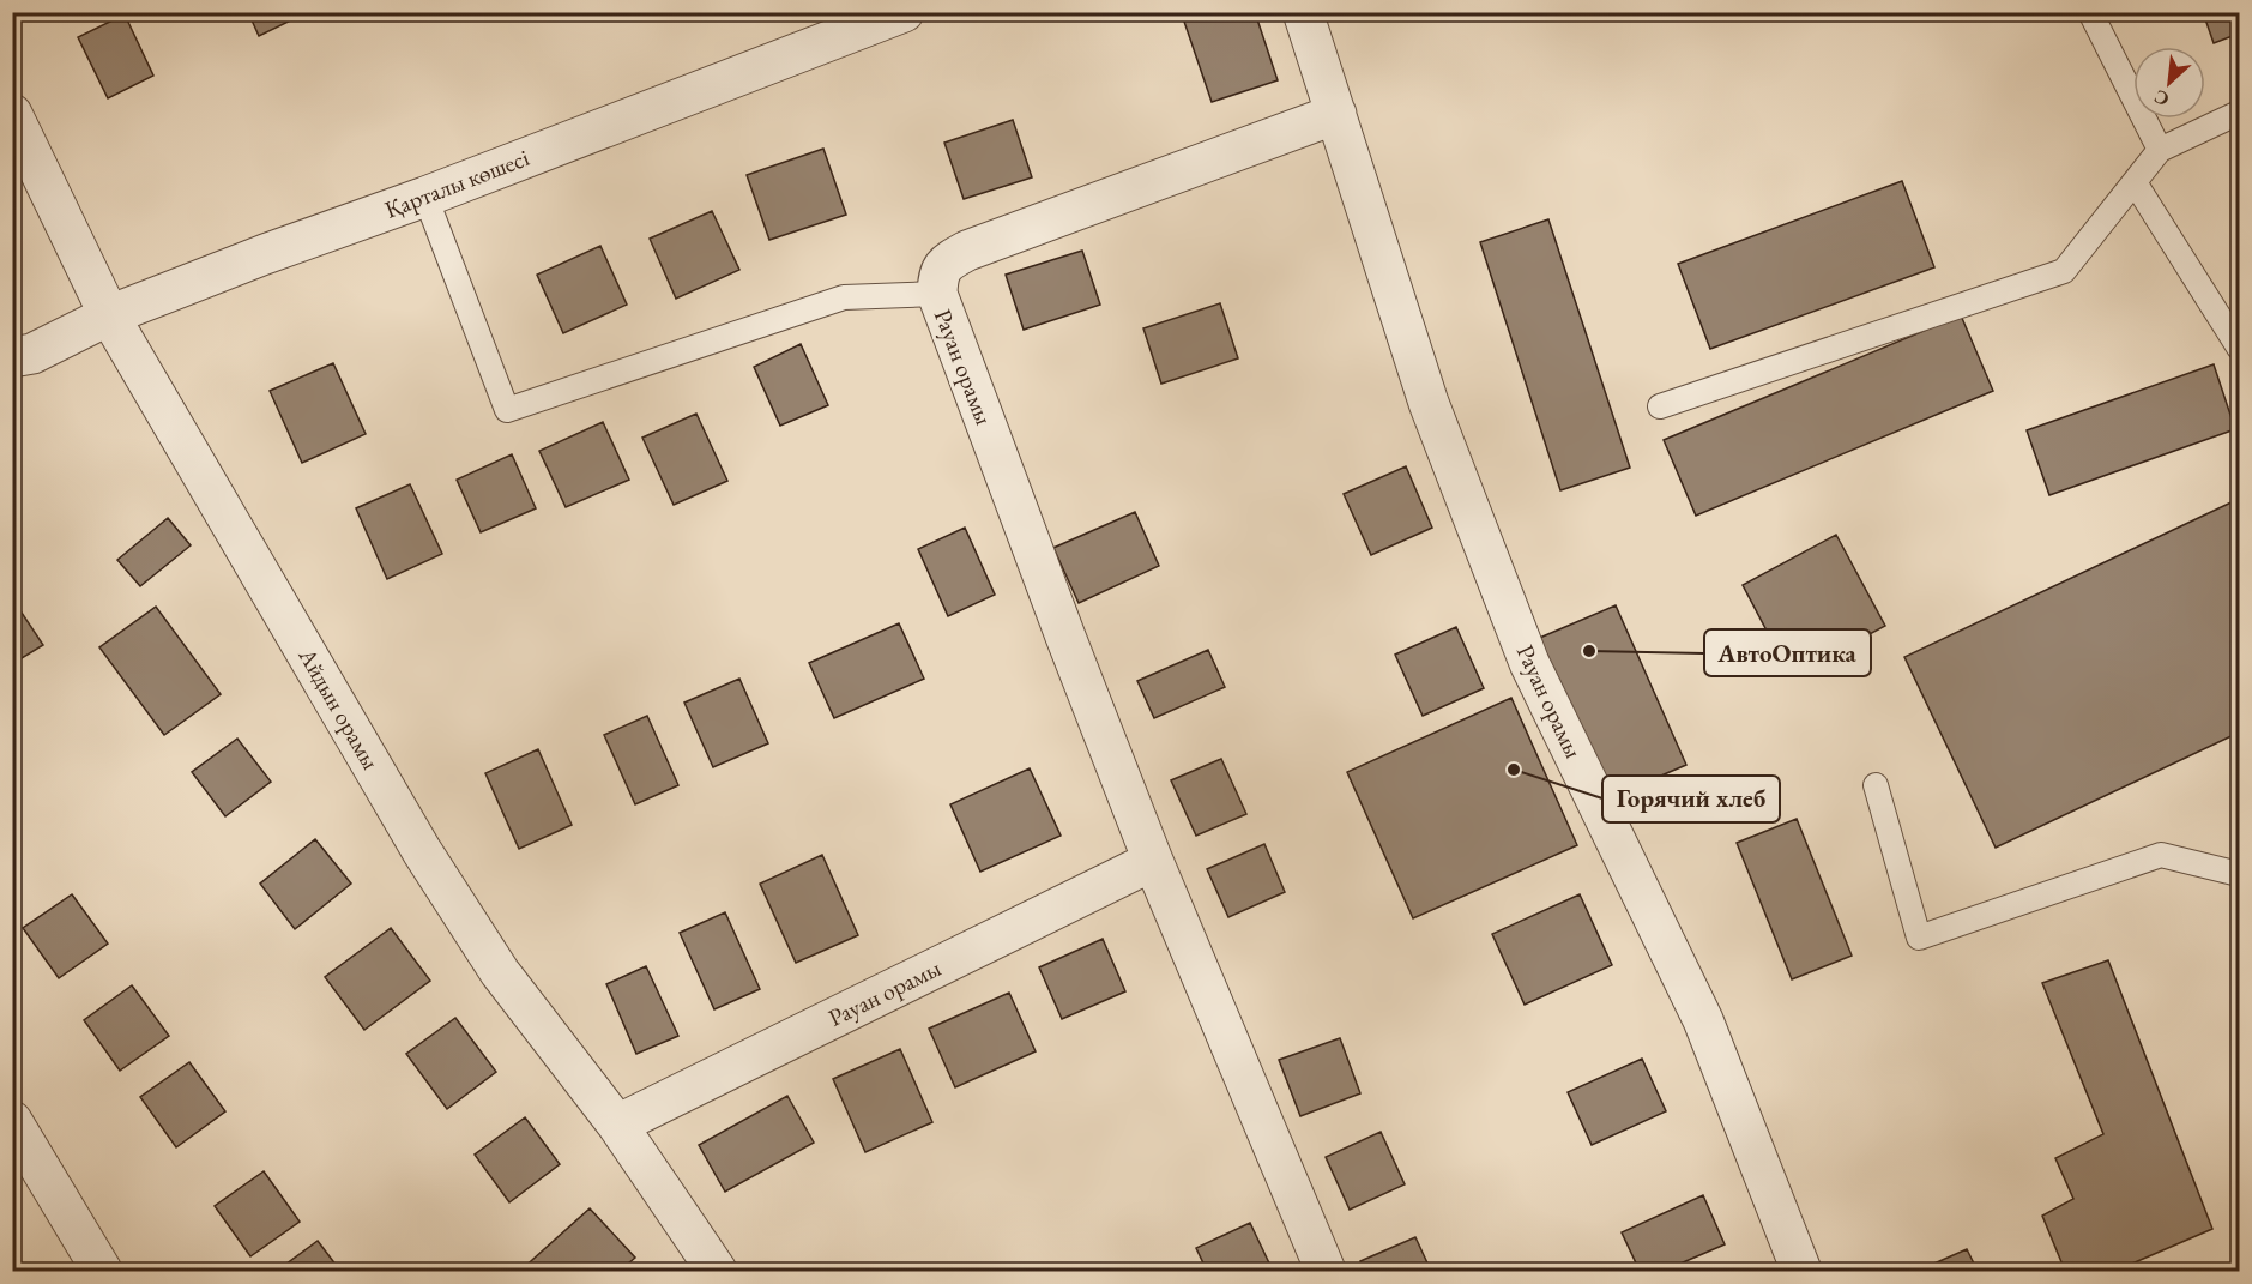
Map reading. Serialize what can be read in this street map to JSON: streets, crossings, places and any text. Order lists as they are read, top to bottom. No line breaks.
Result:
{"streets":{"street":["Қарталы көшесі","Рауан орамы","Айдын орамы"]},"crossings":[["Қарталы көшесі","Айдын орамы"],["Рауан орамы","Айдын орамы"]],"places":["АвтоОптика","Горячий хлеб"],"north":"bottom left"}
